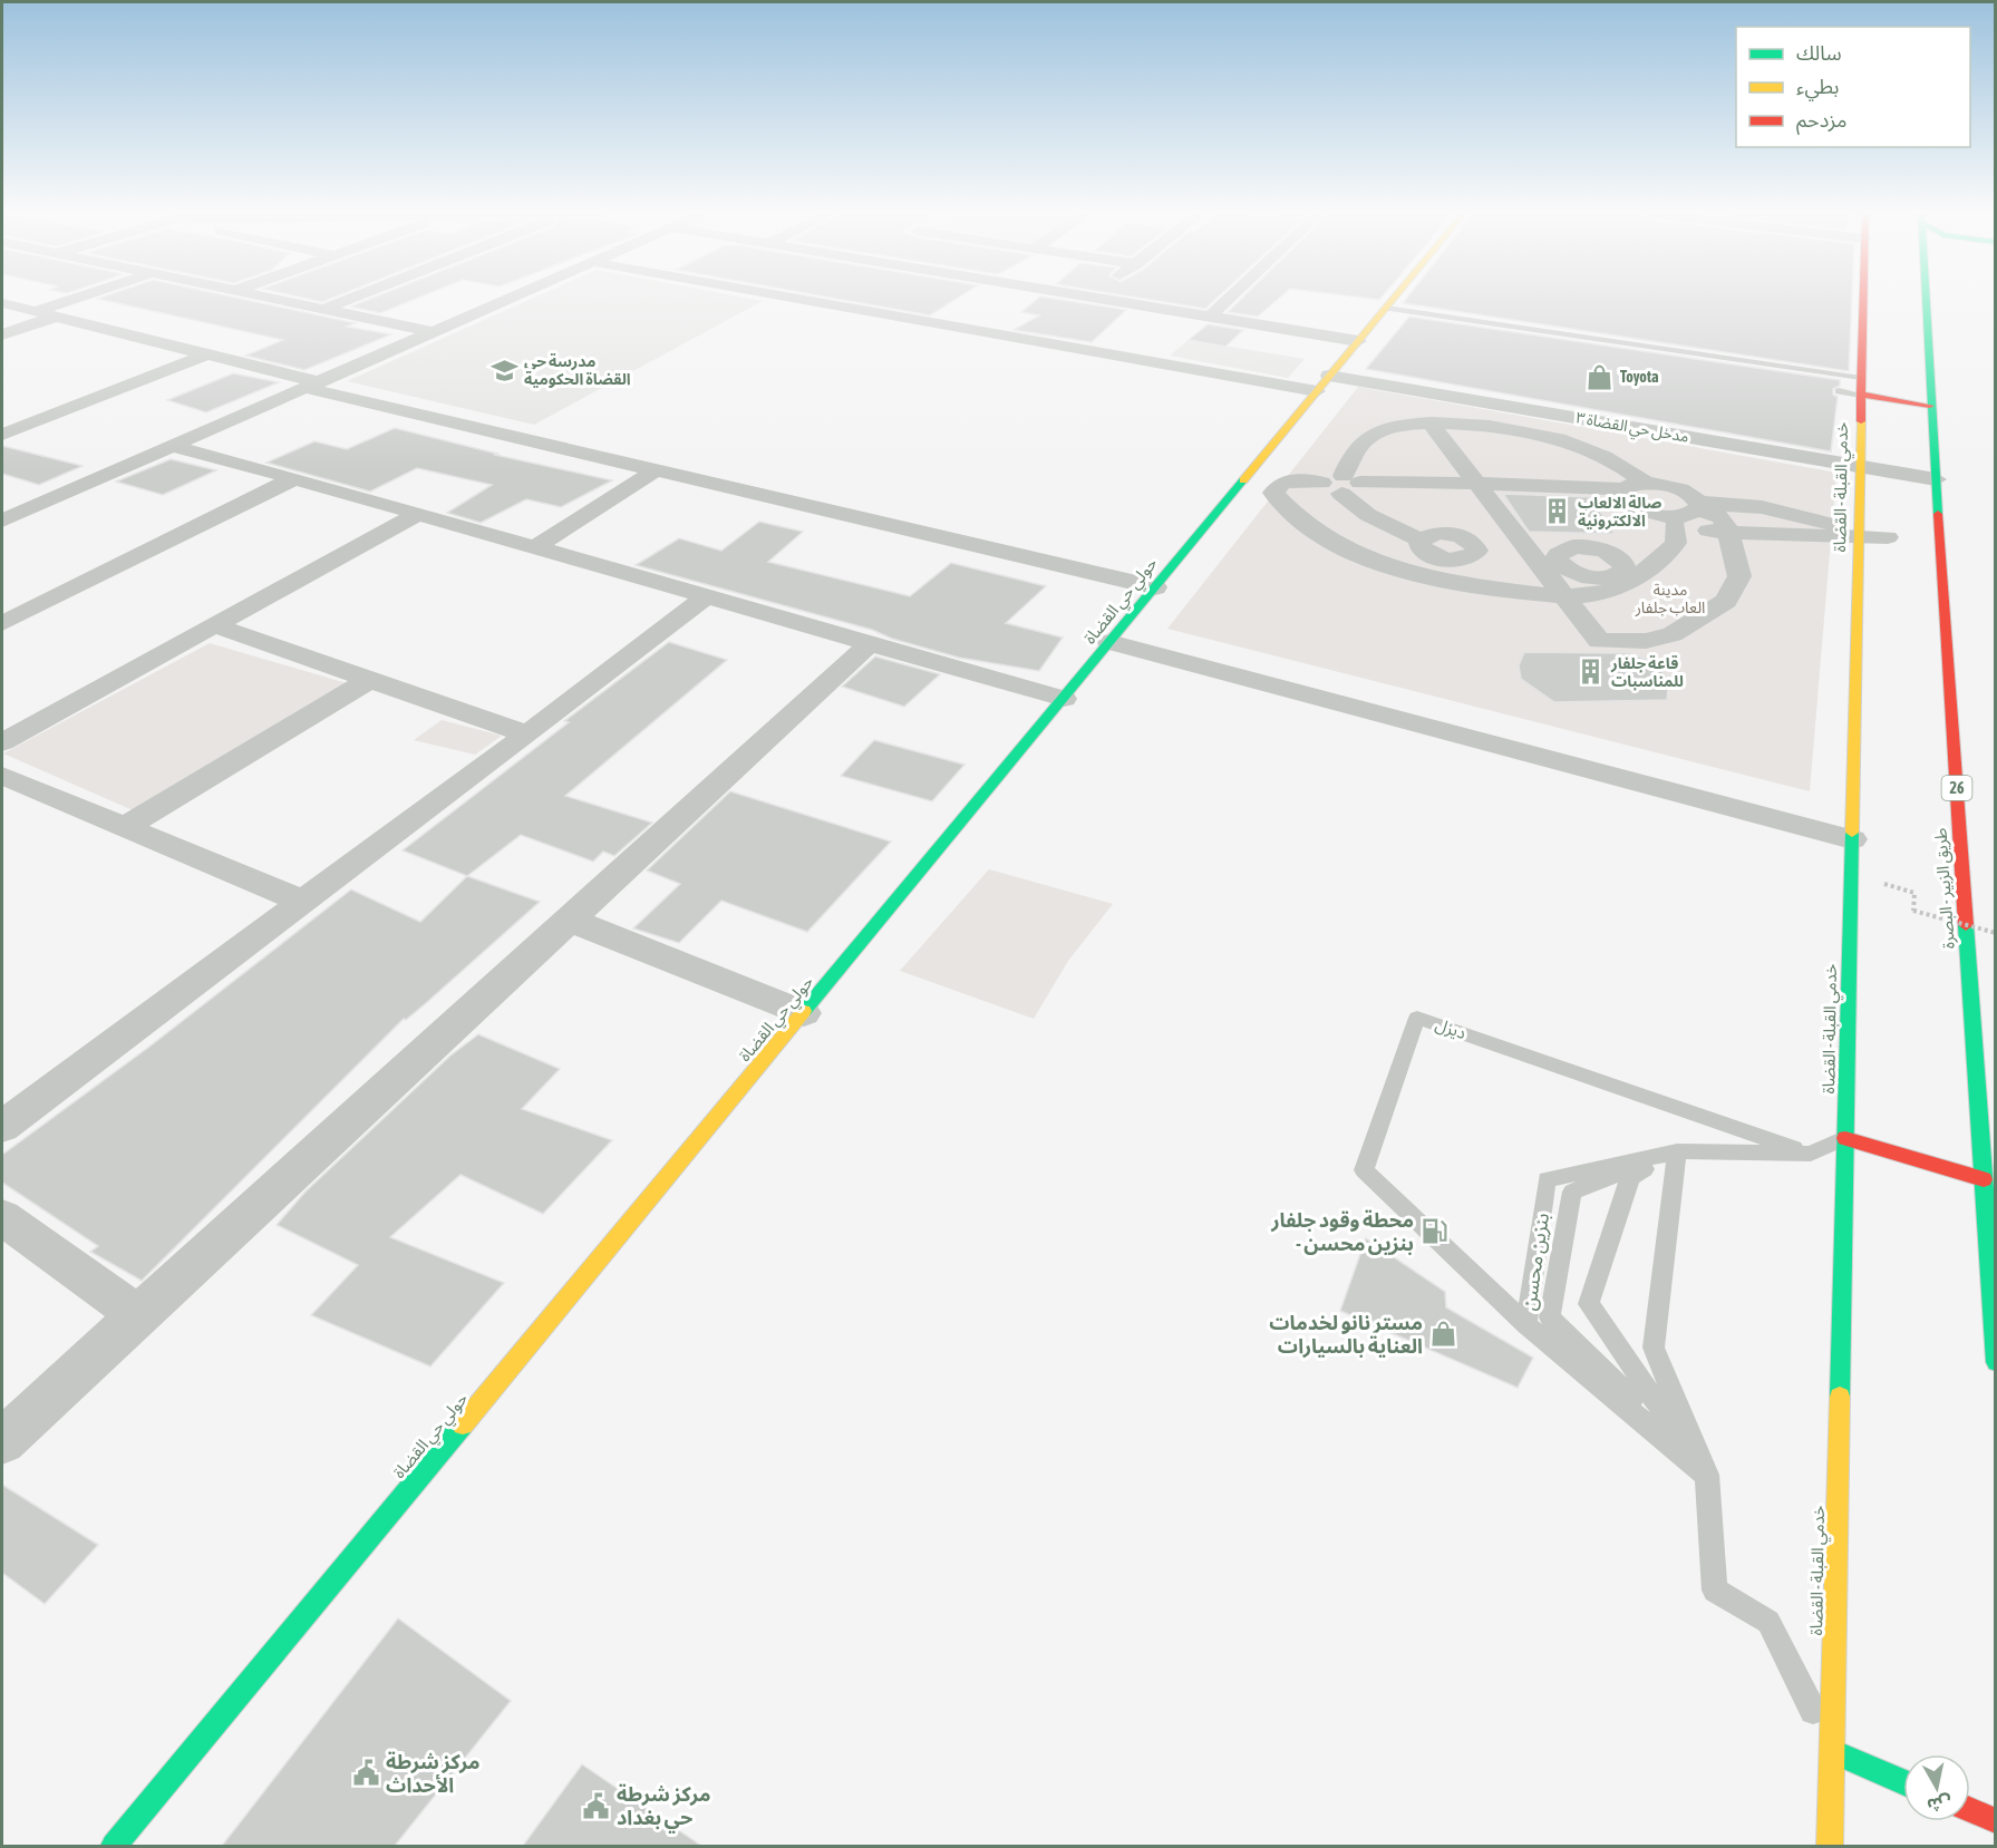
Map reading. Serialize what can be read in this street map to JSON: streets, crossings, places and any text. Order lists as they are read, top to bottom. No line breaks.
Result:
{"streets":{"main road":["خدمي القبلة - القضاة","حولي حي القضاة","26","طريق الزبير - البصرة"],"street":["مدخل حي القضاة ٣"],"lane":["ديزل","بنزين محسن"]},"crossings":[["مدخل حي القضاة ٣","خدمي القبلة - القضاة"],["مدخل حي القضاة ٣","حولي حي القضاة"],["مدخل حي القضاة ٣","طريق الزبير - البصرة"],["ديزل","بنزين محسن"]],"parks":["مدينة العاب جلفار"],"places":{"school or university":["مدرسة حي القضاة الحكومية"],"shop":["Toyota","مستر نانو لخدمات العناية بالسيارات"],"building":["صالة الالعاب الالكترونية","قاعة جلفار للمناسبات"],"fuel station":["محطة وقود جلفار - بنزين محسن"],"public building":["مركز شرطة الأحداث","مركز شرطة حي بغداد"]},"legend":["سالك","بطيء","مزدحم"],"north":"bottom"}
